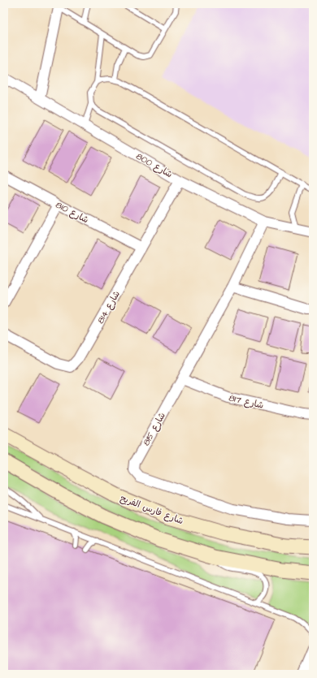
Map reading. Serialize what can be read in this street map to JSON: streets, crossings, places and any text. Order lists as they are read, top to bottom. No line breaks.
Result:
{"streets":{"street":["شارع 800","شارع 810","شارع 814","شارع 817","شارع 815","شارع فارس الفريح"]},"crossings":[["شارع 800","شارع 814"],["شارع 800","شارع 815"],["شارع 810","شارع 814"],["شارع 817","شارع 815"]]}
